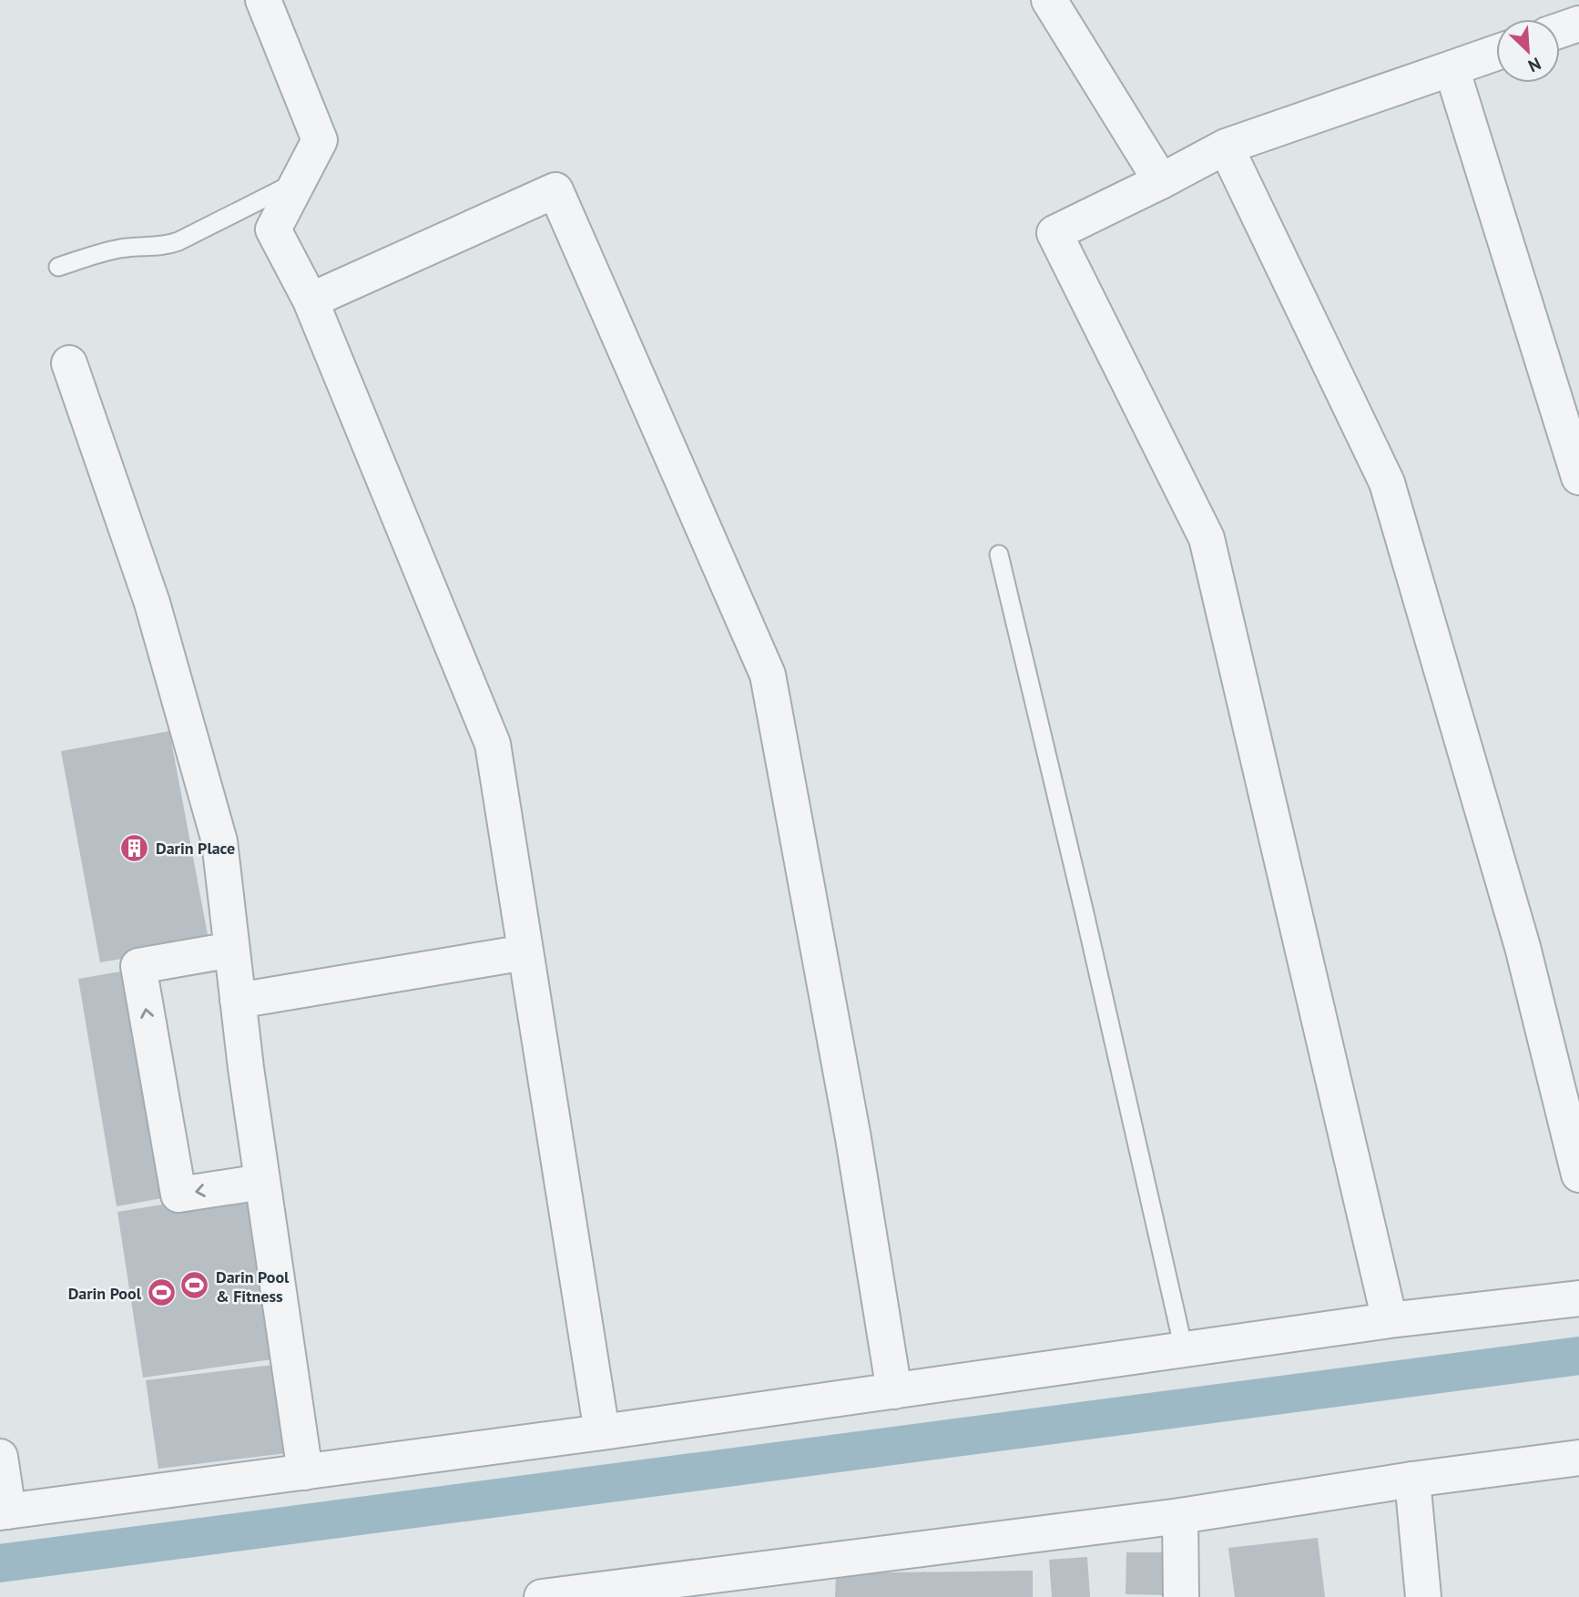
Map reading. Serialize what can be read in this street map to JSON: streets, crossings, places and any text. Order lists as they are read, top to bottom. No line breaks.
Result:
{"places":{"building":["Darin Place"],"sports":["Darin Pool & Fitness","Darin Pool"]},"north":"bottom right"}
